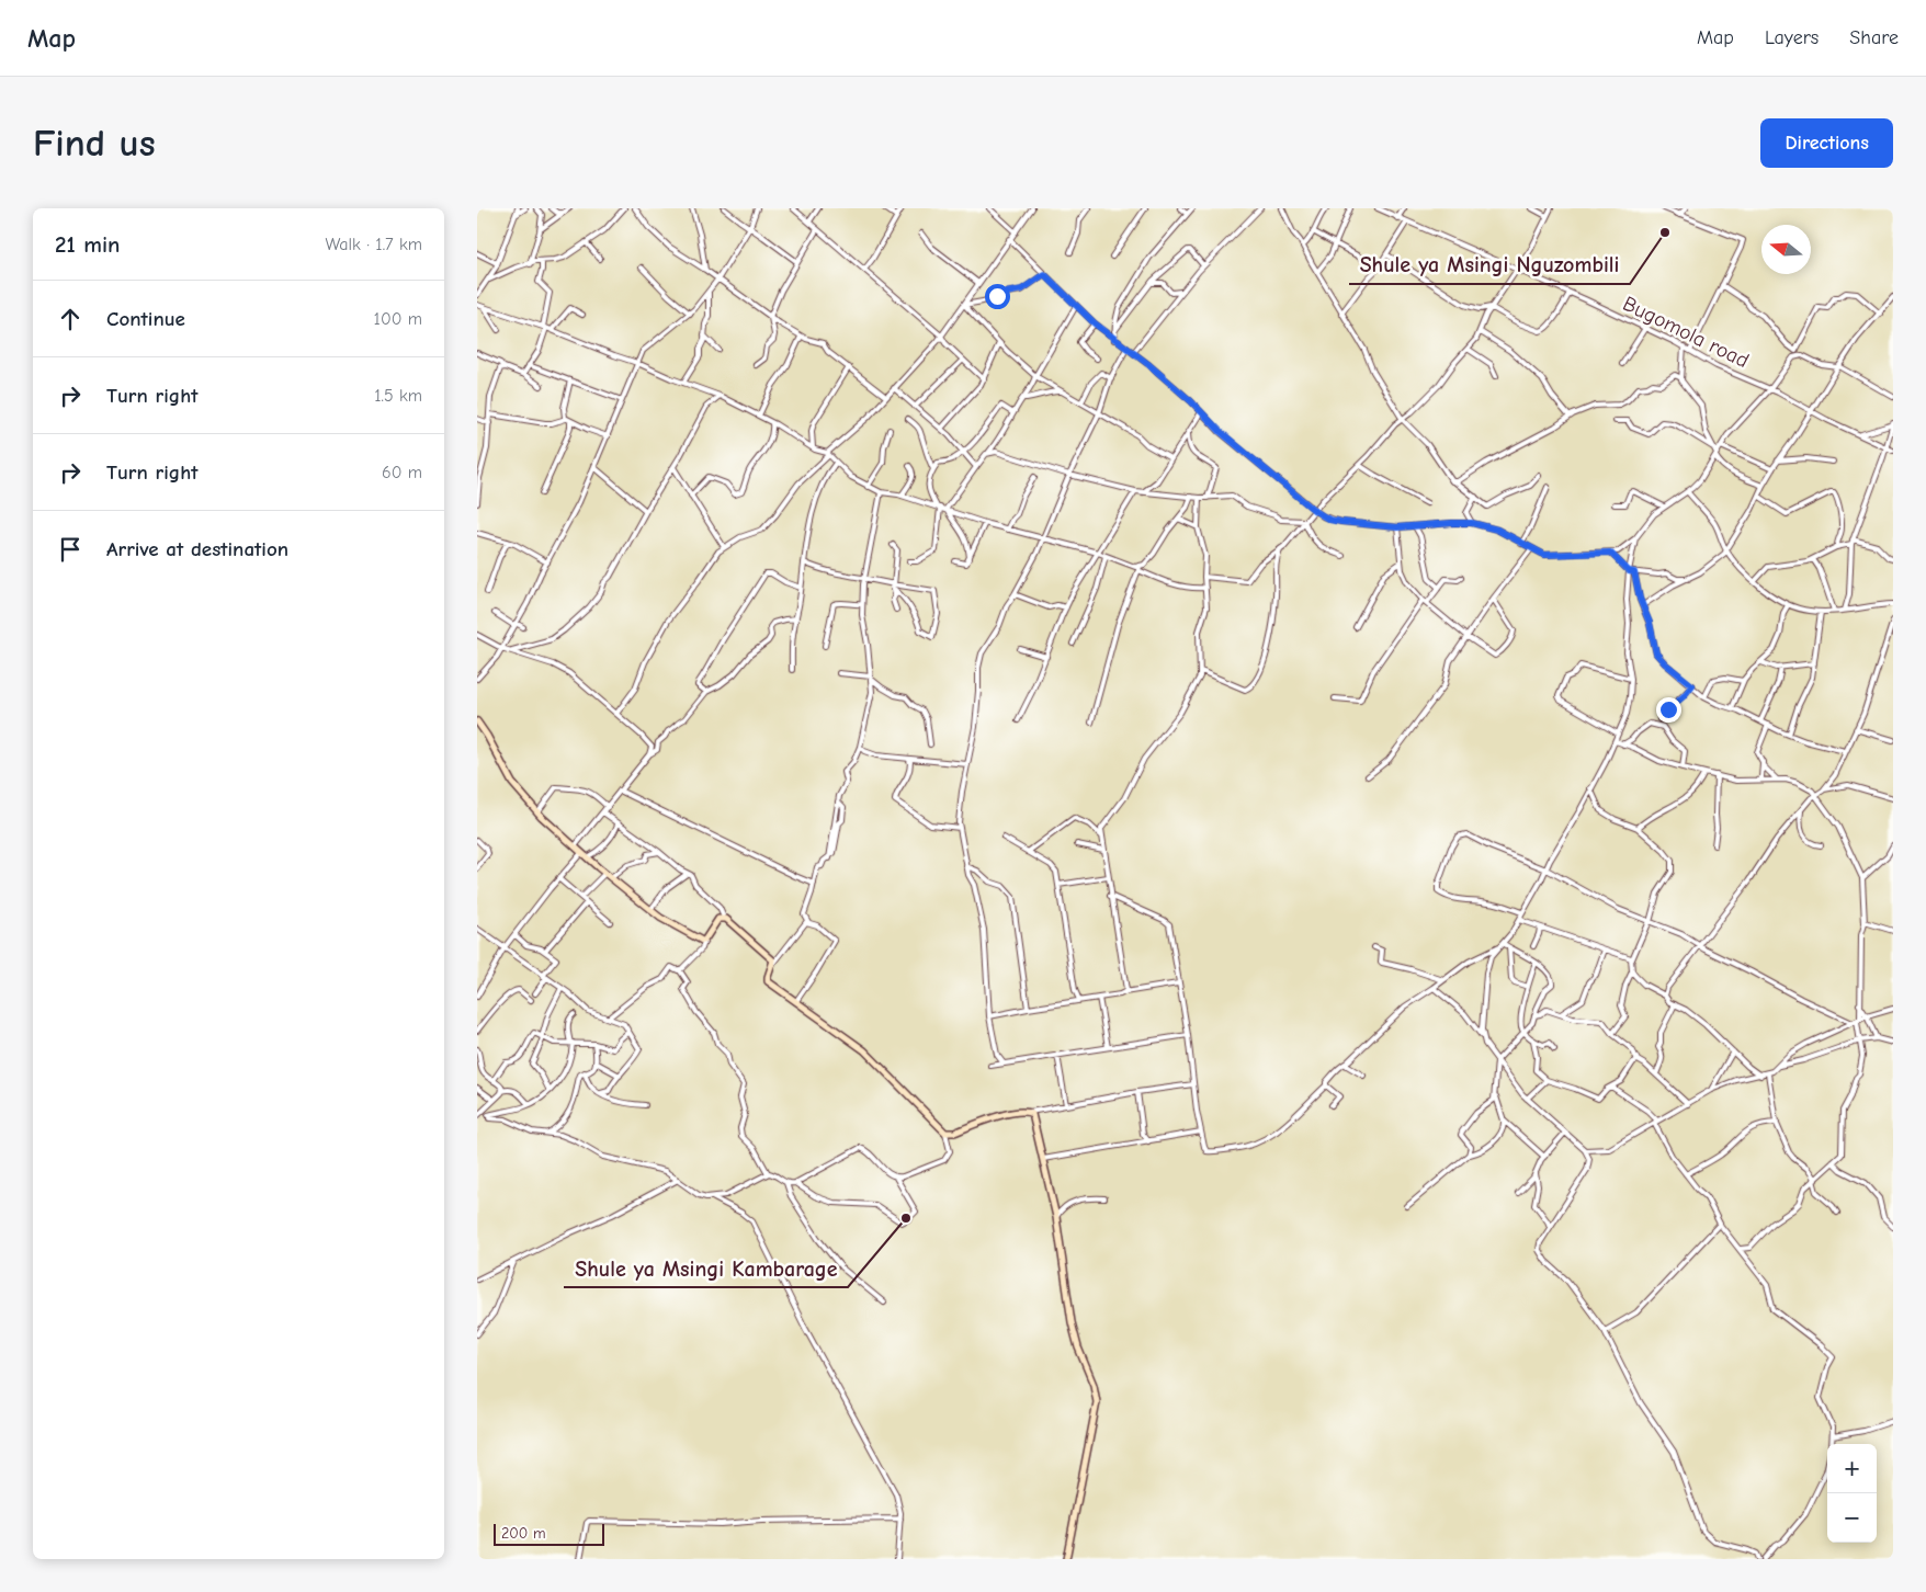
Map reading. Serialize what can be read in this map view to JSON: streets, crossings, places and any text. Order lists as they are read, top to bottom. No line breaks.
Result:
{"streets":{"street":["Bugomola road"]},"places":["Shule ya Msingi Nguzombili","Shule ya Msingi Kambarage"],"scale_bar":"200 m","north":"left","page":{"header":"Map","nav":["Map","Layers","Share"],"buttons":"Directions","title":"Find us","heading":["21 min","Walk · 1.7 km"],"list":[["Continue","100 m"],["Turn right","1.5 km"],["Turn right","60 m"],"Arrive at destination"],"map_buttons":["+","−"],"scale":"200 m"}}
